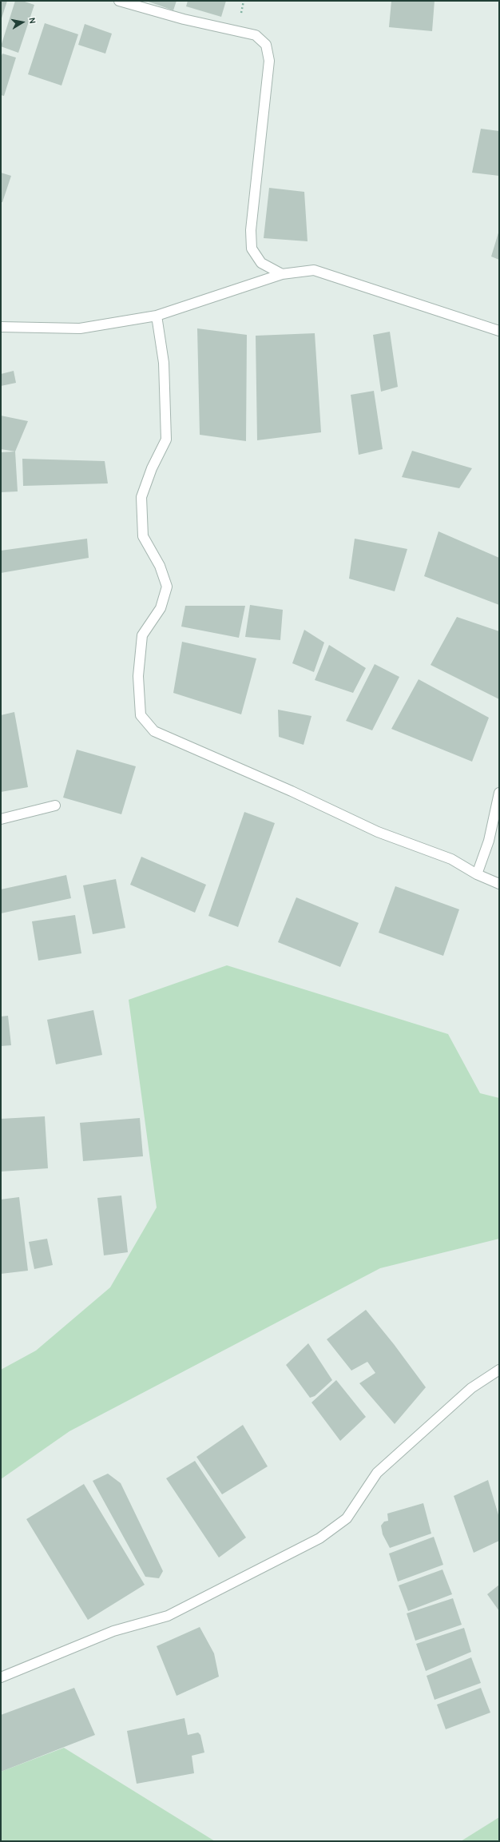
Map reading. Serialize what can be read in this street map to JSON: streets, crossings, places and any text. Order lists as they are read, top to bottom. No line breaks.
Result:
{"north":"right"}
